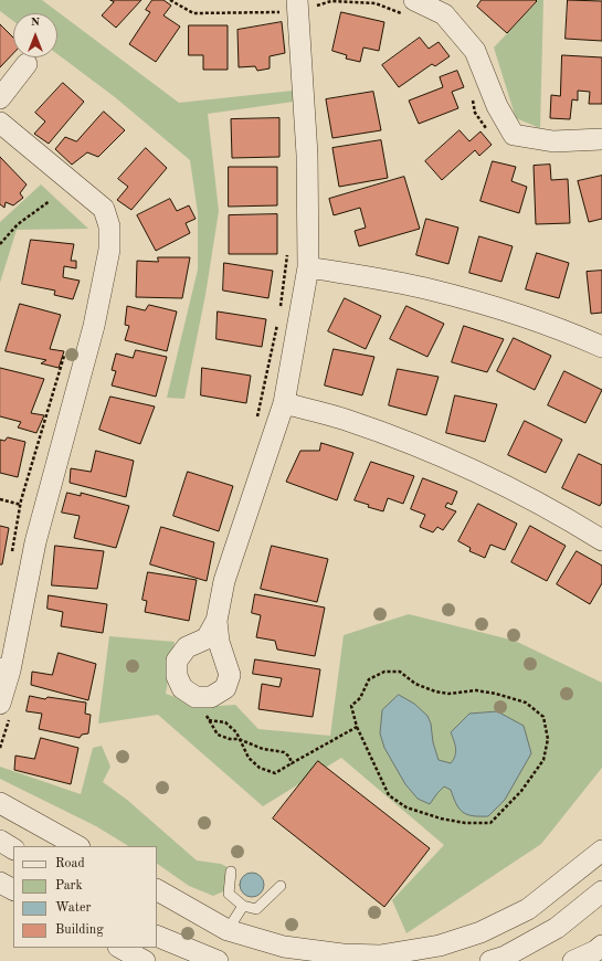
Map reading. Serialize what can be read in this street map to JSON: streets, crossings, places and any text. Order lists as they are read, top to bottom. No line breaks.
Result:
{"legend":["Road","Park","Water","Building"],"north":"top"}
